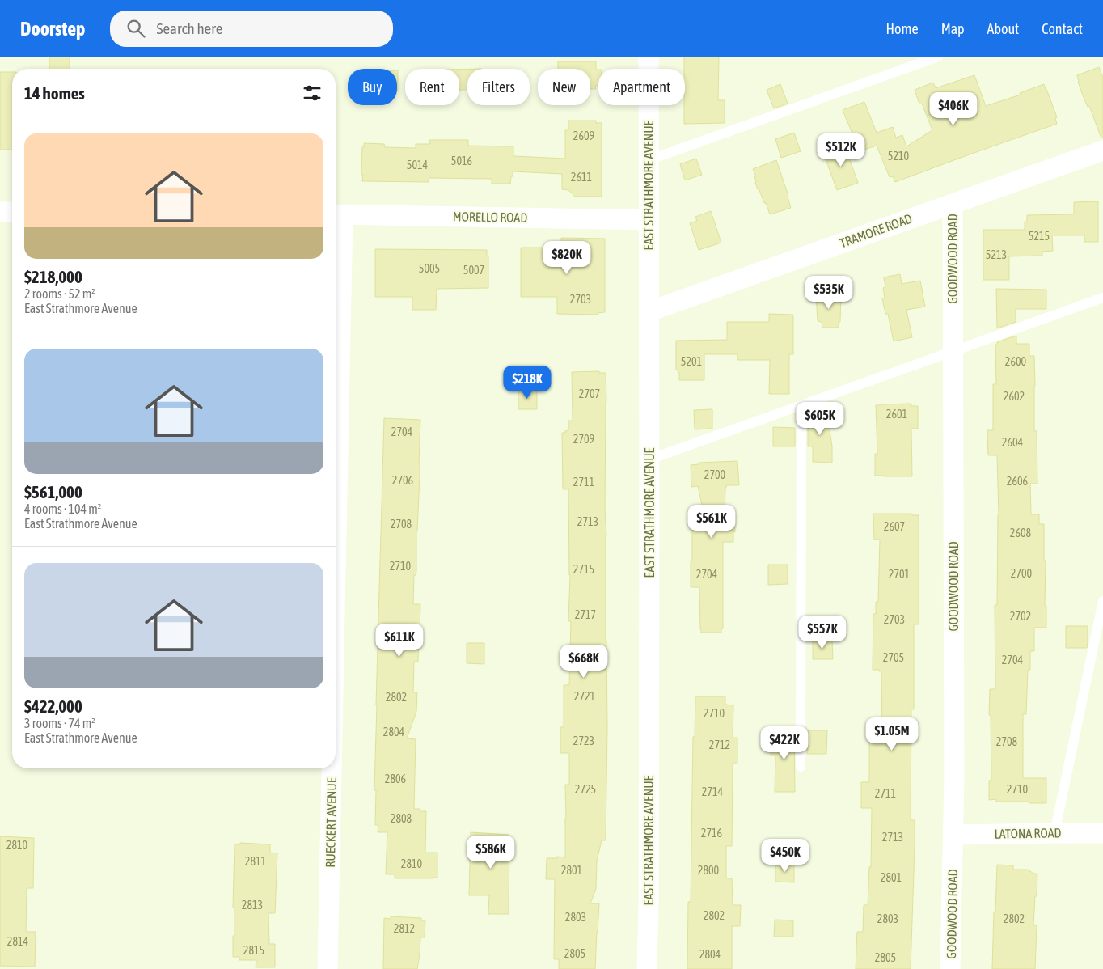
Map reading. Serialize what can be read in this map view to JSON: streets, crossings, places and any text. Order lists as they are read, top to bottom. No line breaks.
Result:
{"streets":{"street":["EAST STRATHMORE AVENUE","MORELLO ROAD","TRAMORE ROAD","GOODWOOD ROAD","RUECKERT AVENUE","LATONA ROAD"]},"crossings":[["EAST STRATHMORE AVENUE","MORELLO ROAD"],["EAST STRATHMORE AVENUE","TRAMORE ROAD"],["MORELLO ROAD","RUECKERT AVENUE"],["TRAMORE ROAD","GOODWOOD ROAD"],["GOODWOOD ROAD","LATONA ROAD"]],"house_numbers":["2609","5210","5016","5014","2611","5215","5213","5005","5007","2703","5201","2600","2707","2602","2601","2704","2709","2604","2700","2706","2606","2711","2713","2708","2607","2608","2710","2715","2700","2704","2701","2717","2702","2703","2705","2704","2721","2802","2710","2804","2723","2708","2712","2806","2725","2710","2714","2711","2808","2716","2713","2810","2811","2810","2801","2800","2801","2813","2802","2803","2803","2802","2812","2814","2815","2805","2804","2805"],"page":{"header":"Doorstep","search":"Search here","nav":["Home","Map","About","Contact"],"chip":["Buy","Rent","Filters","New","Apartment"],"heading":"14 homes","price":["$406K","$512K","$820K","$535K","$218K","$605K","$561K","$557K","$611K","$668K","$1.05M","$422K","$586K","$450K"],"list":[{"name":"$218,000","note":"2 rooms · 52 m² · East Strathmore Avenue"},{"name":"$561,000","note":"4 rooms · 104 m² · East Strathmore Avenue"},{"name":"$422,000","note":"3 rooms · 74 m² · East Strathmore Avenue"}]}}
